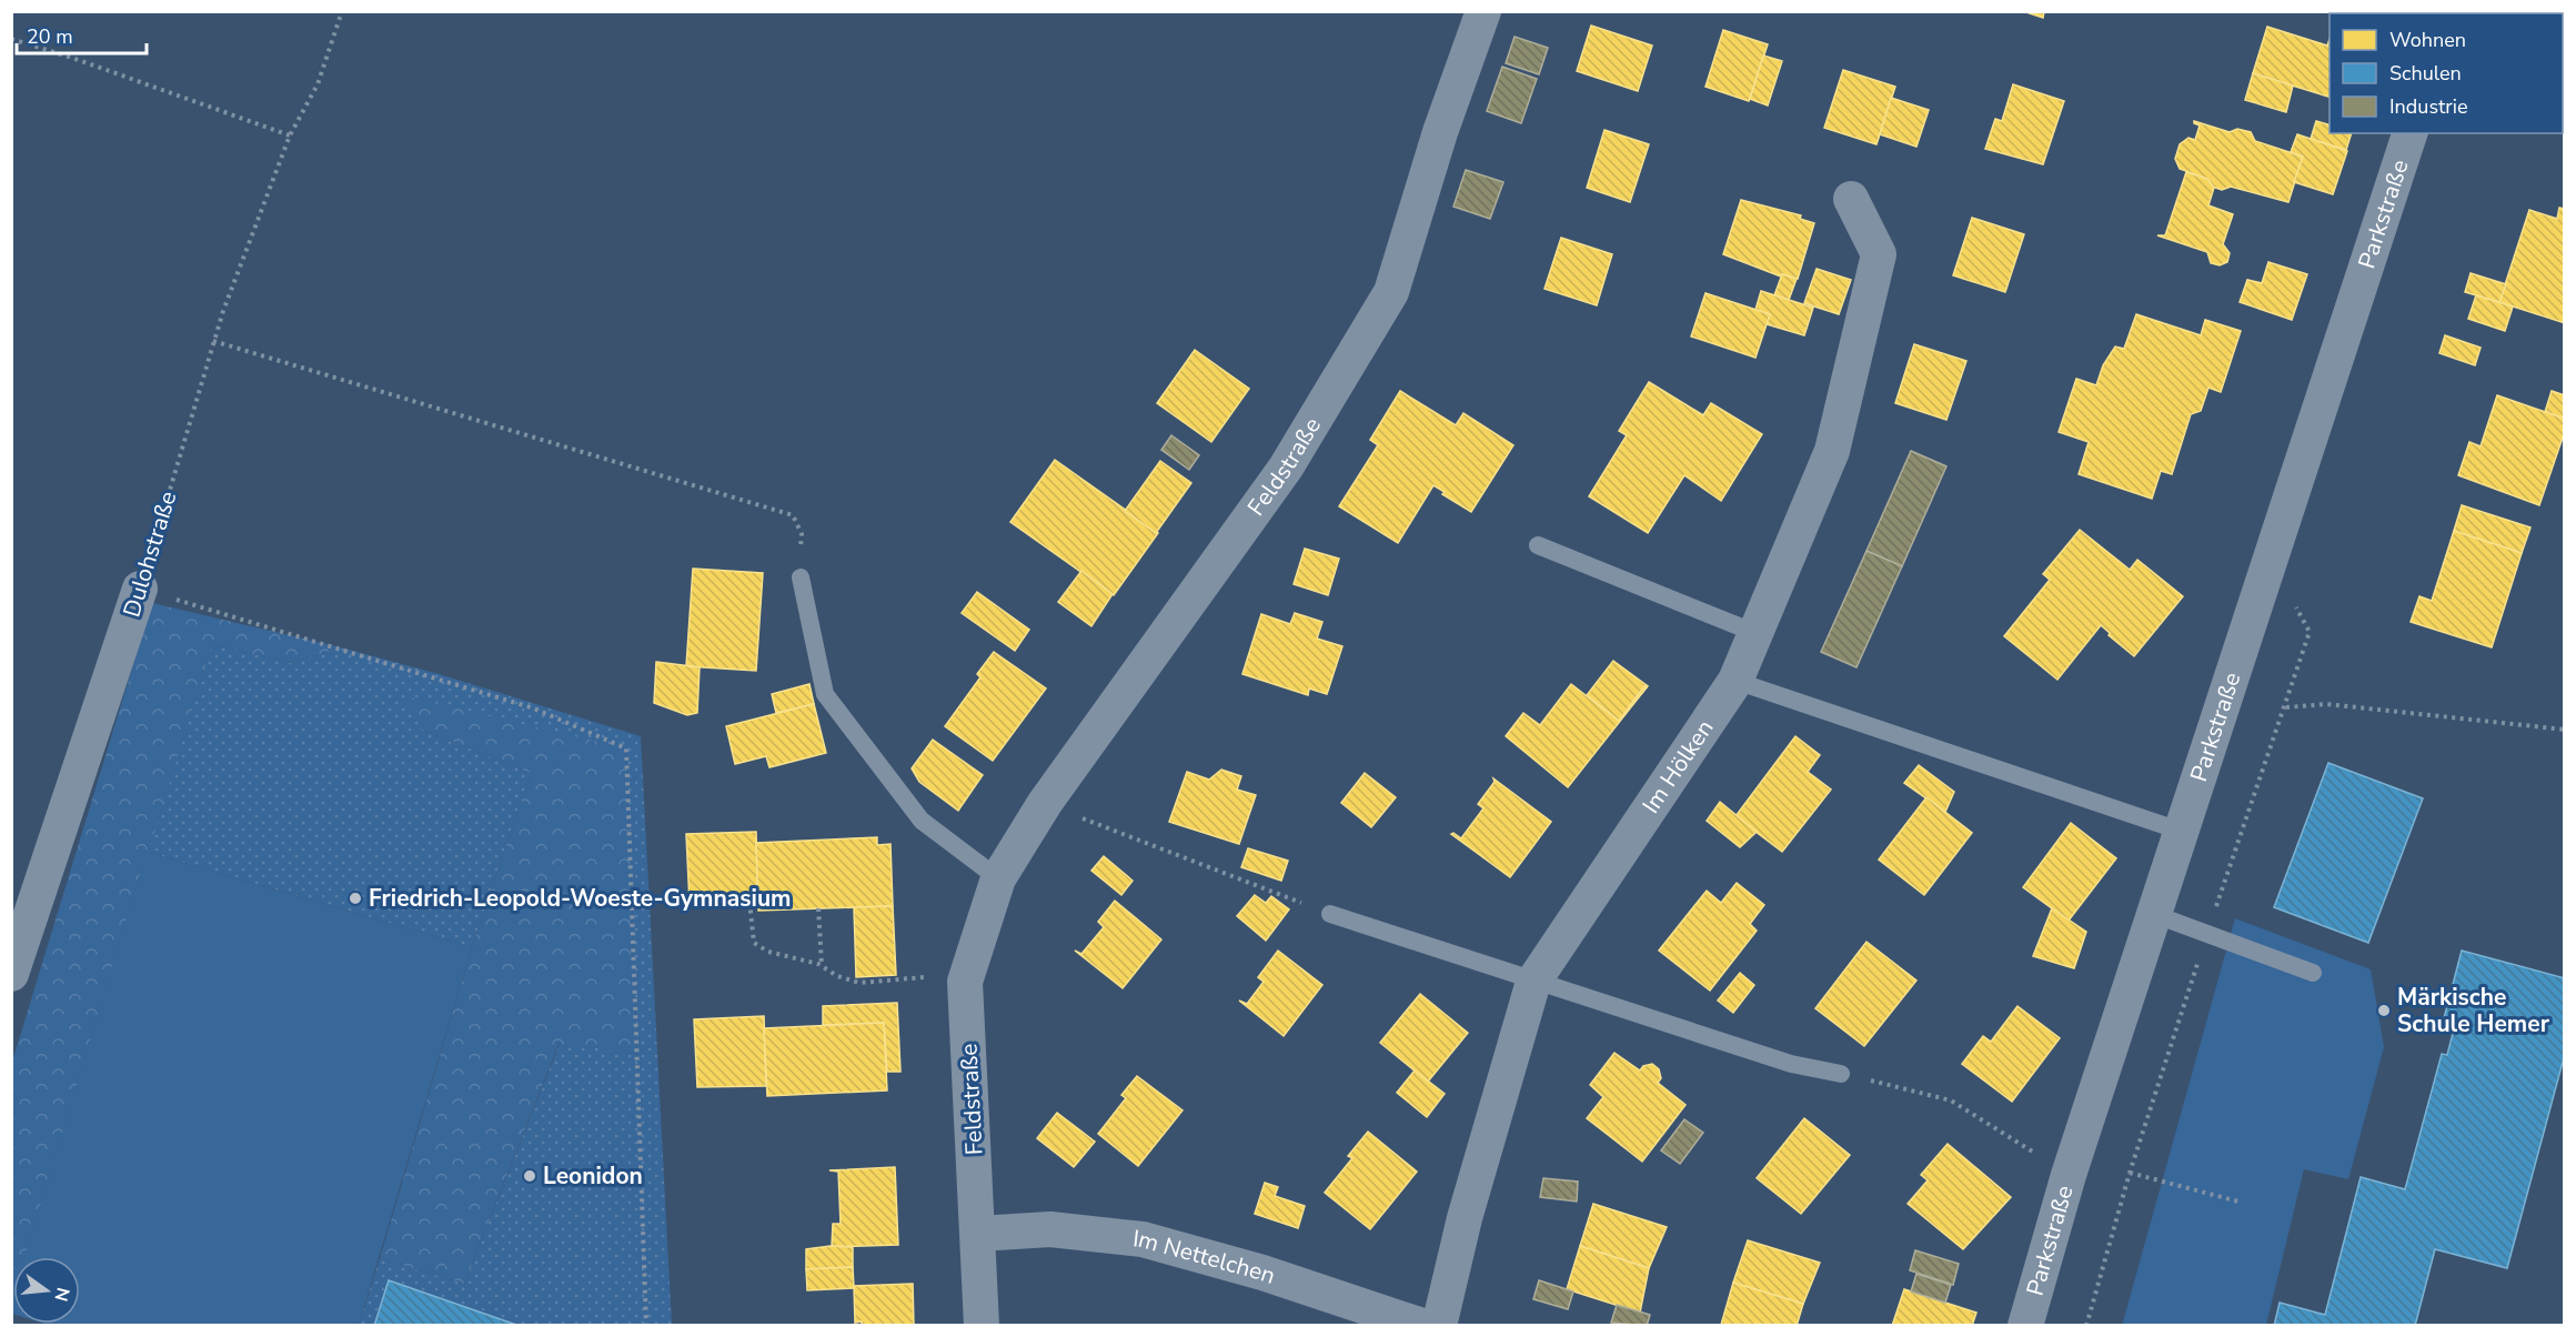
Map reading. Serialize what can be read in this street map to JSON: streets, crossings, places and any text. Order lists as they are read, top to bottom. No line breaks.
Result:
{"streets":{"street":["Parkstraße","Feldstraße","Dulohstraße","Im Hölken","Im Nettelchen"]},"crossings":[["Feldstraße","Im Nettelchen"]],"places":["Friedrich-Leopold-Woeste-Gymnasium","Märkische Schule Hemer","Leonidon"],"legend":["Wohnen","Schulen","Industrie"],"scale_bar":"20 m","north":"right"}
